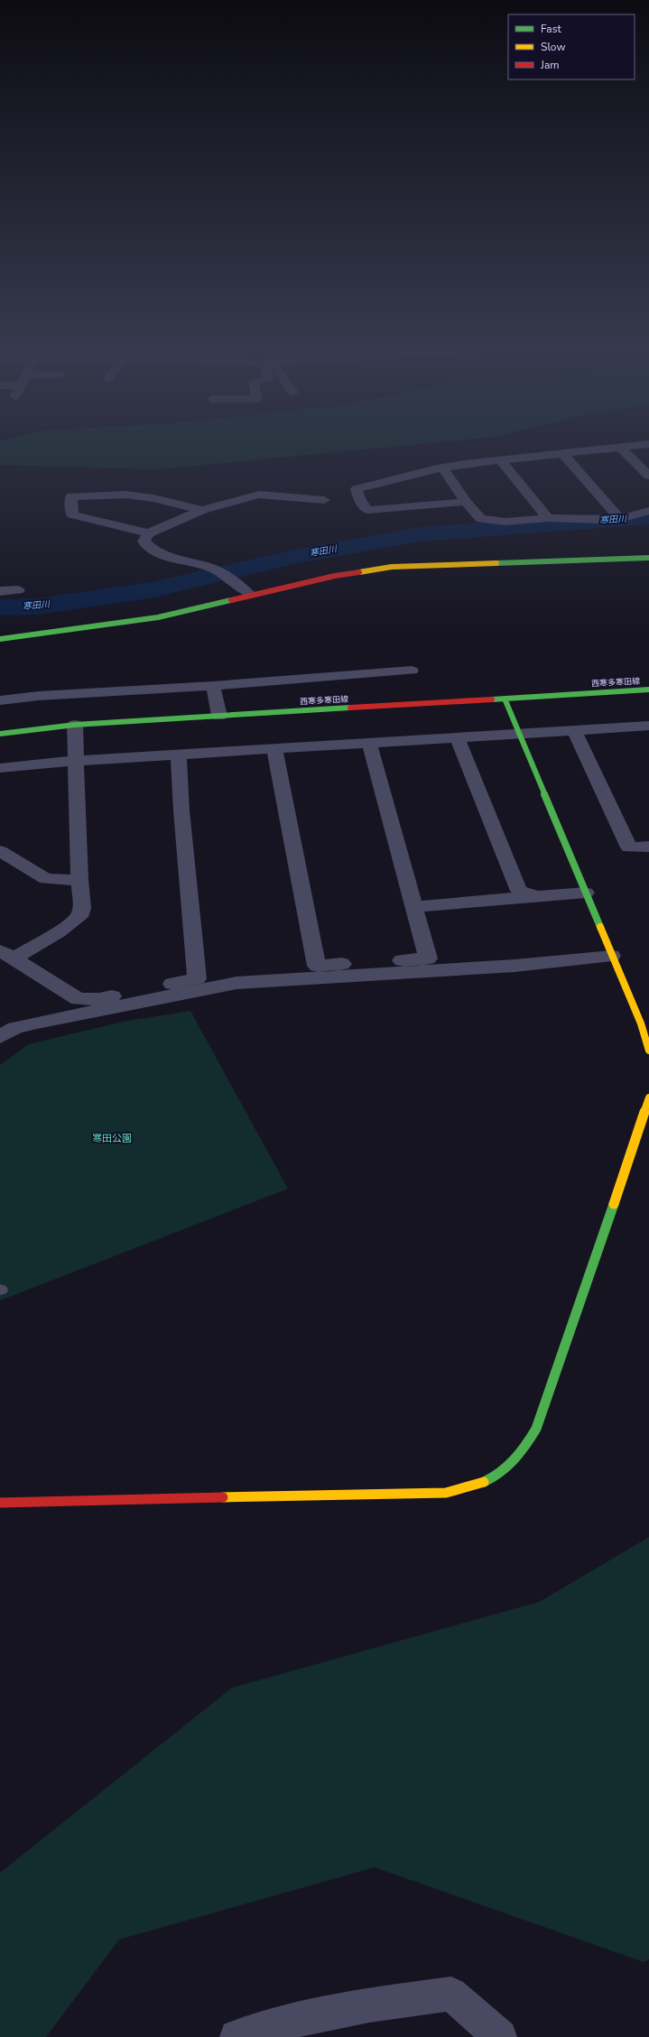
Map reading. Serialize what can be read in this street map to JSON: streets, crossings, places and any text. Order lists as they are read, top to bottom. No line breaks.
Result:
{"streets":{"street":["西寒多寒田線"]},"water":["寒田川"],"parks":["寒田公園"],"legend":["Fast","Slow","Jam"]}
